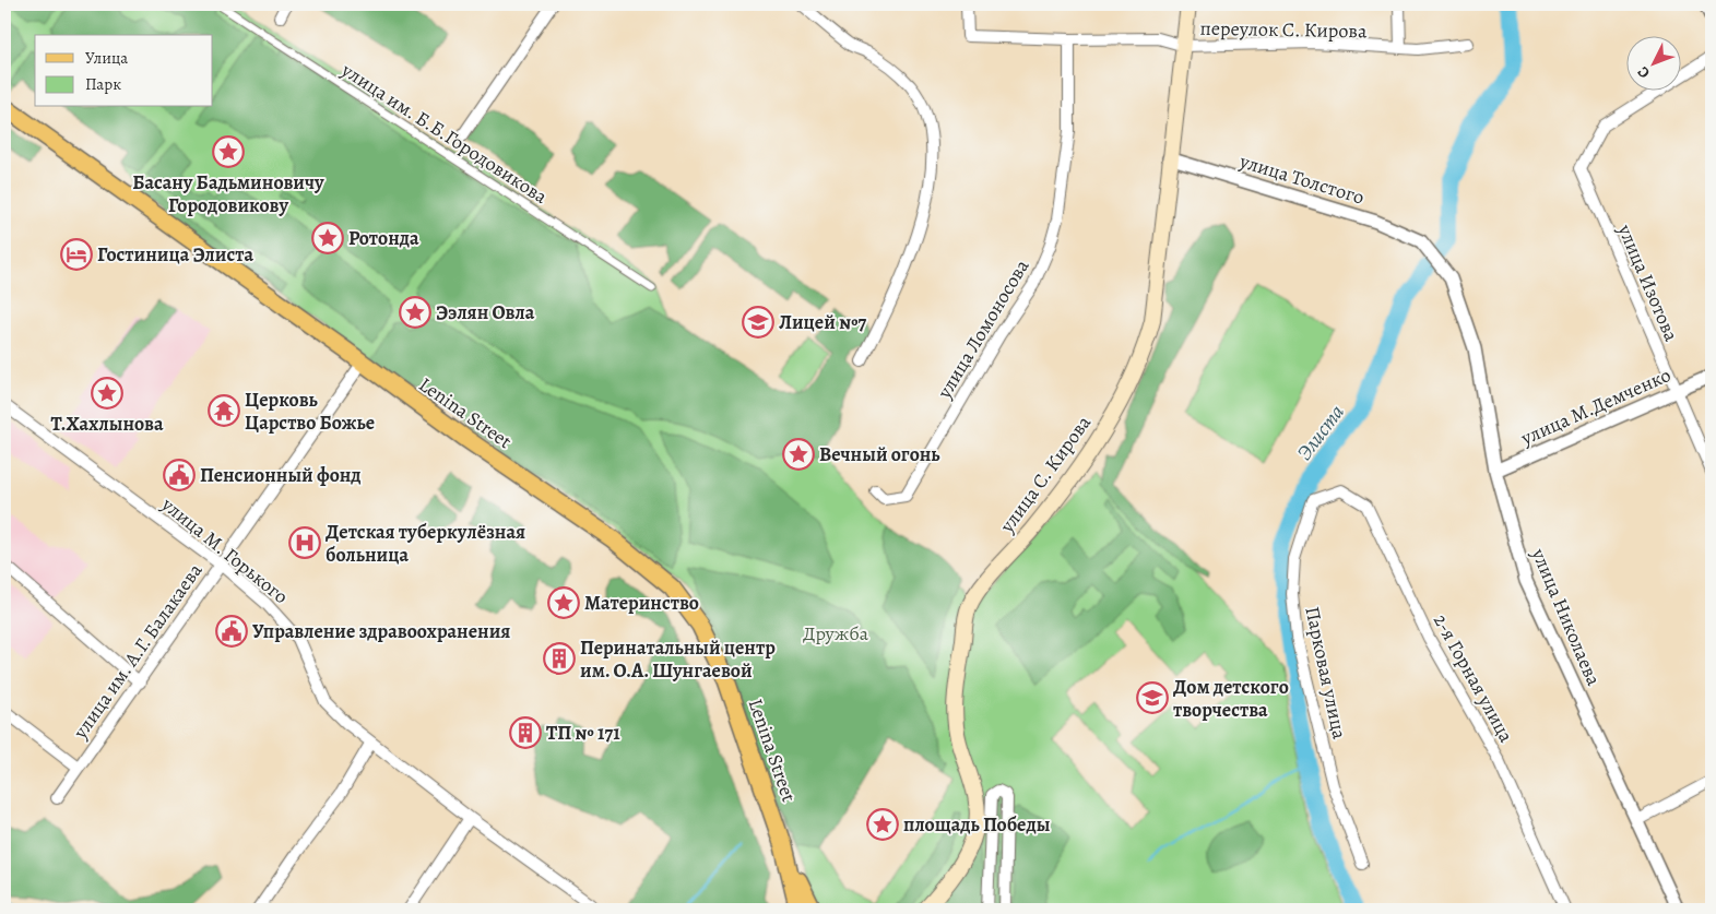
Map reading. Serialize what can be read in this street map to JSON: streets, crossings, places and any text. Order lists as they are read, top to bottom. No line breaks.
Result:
{"streets":{"main road":["Lenina Street","улица С. Кирова"],"street":["переулок С. Кирова","улица им. Б.Б.Городовикова","улица Толстого","улица Изотова","улица Ломоносова","улица М.Демченко","улица М. Горького","улица Николаева","улица им. А.Г. Балакаева","Парковая улица","2-я Горная улица"]},"crossings":[["переулок С. Кирова","улица Ломоносова"],["переулок С. Кирова","улица С. Кирова"],["улица Толстого","улица С. Кирова"],["улица Толстого","улица Николаева"],["улица Изотова","улица М.Демченко"],["улица М.Демченко","улица Николаева"],["Lenina Street","улица им. А.Г. Балакаева"],["улица М. Горького","улица им. А.Г. Балакаева"],["Парковая улица","2-я Горная улица"]],"water":["Элиста"],"parks":["Дружба"],"places":{"place":["Басану Бадьминовичу Городовикову","Ротонда","Ээлян Овла","Т.Хахлынова","Вечный огонь","Материнство","площадь Победы"],"hotel":["Гостиница Элиста"],"school or university":["Лицей №7","Дом детского творчества"],"temple":["Церковь Царство Божье"],"public building":["Пенсионный фонд","Управление здравоохранения"],"hospital":["Детская туберкулёзная больница"],"building":["Перинатальный центр им. О.А. Шунгаевой","ТП № 171"]},"legend":["Улица","Парк"],"north":"bottom left"}
